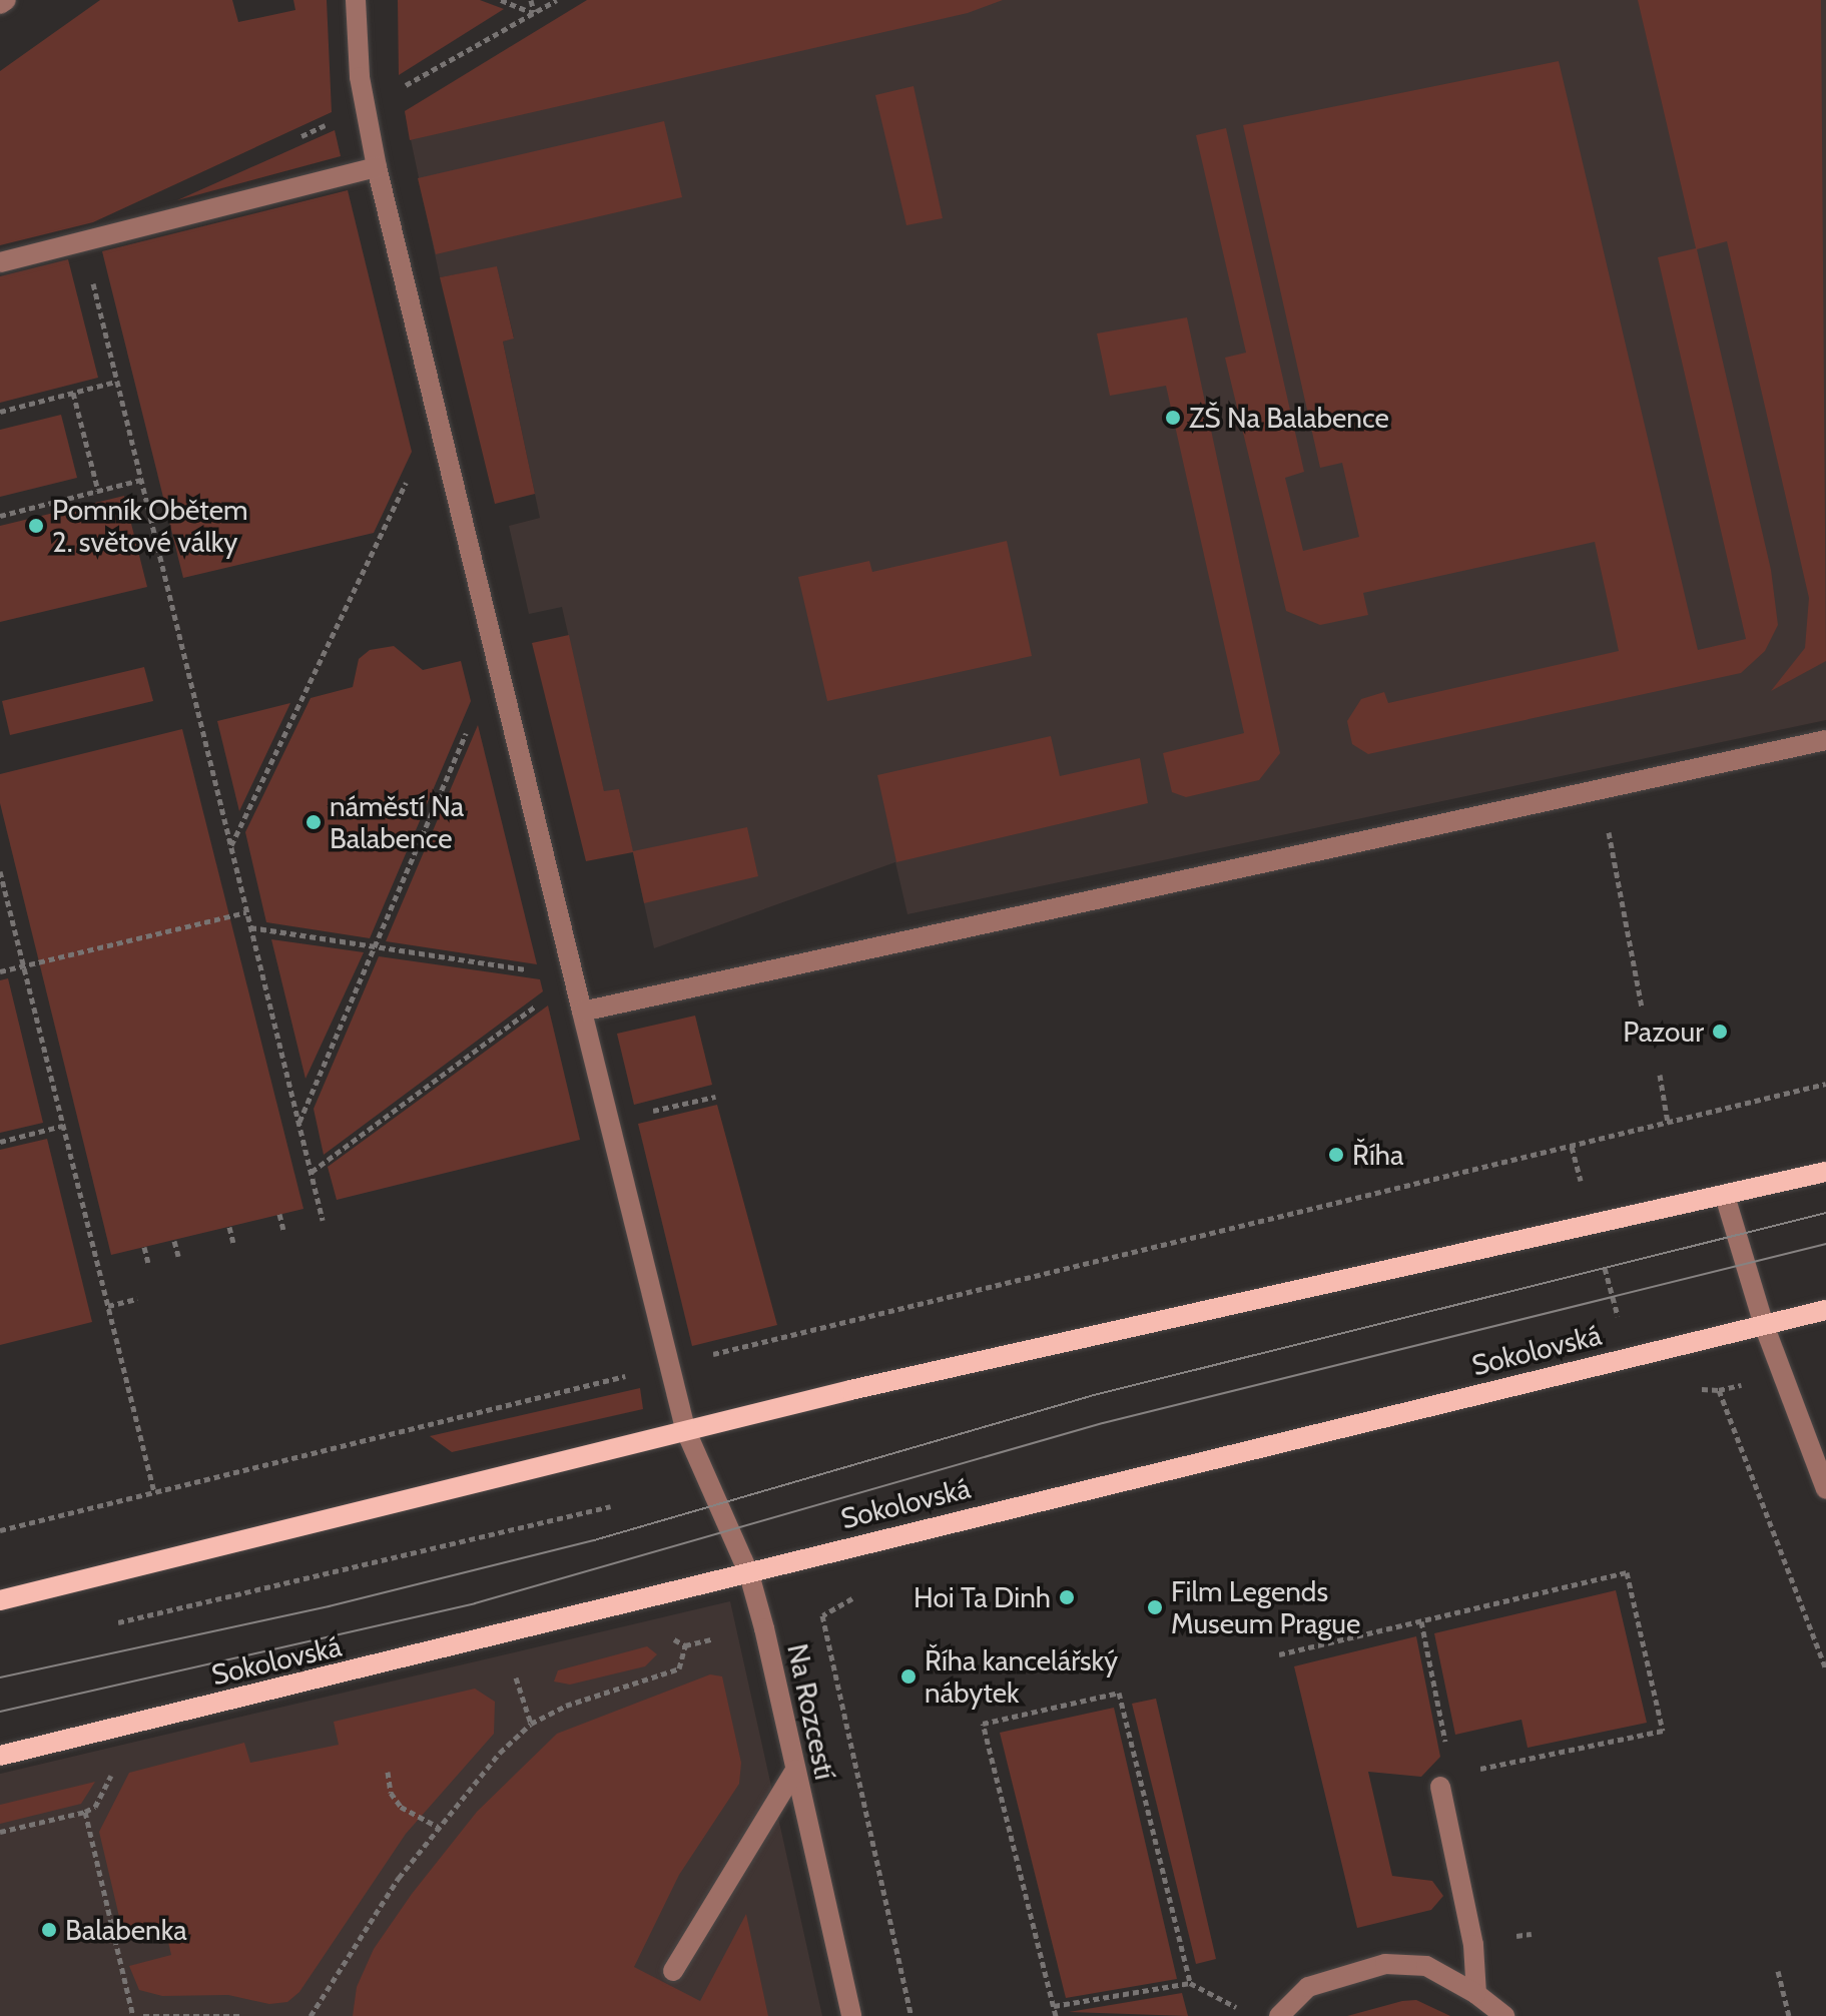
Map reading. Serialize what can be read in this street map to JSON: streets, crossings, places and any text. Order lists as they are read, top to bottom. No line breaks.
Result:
{"streets":{"main road":["Sokolovská"],"street":["Na Rozcestí"]},"crossings":[["Sokolovská","Na Rozcestí"]],"places":["ZŠ Na Balabence","Pomník Obětem 2. světové války","náměstí Na Balabence","Pazour","Říha","Hoi Ta Dinh","Film Legends Museum Prague","Říha kancelářský nábytek","Balabenka"]}
